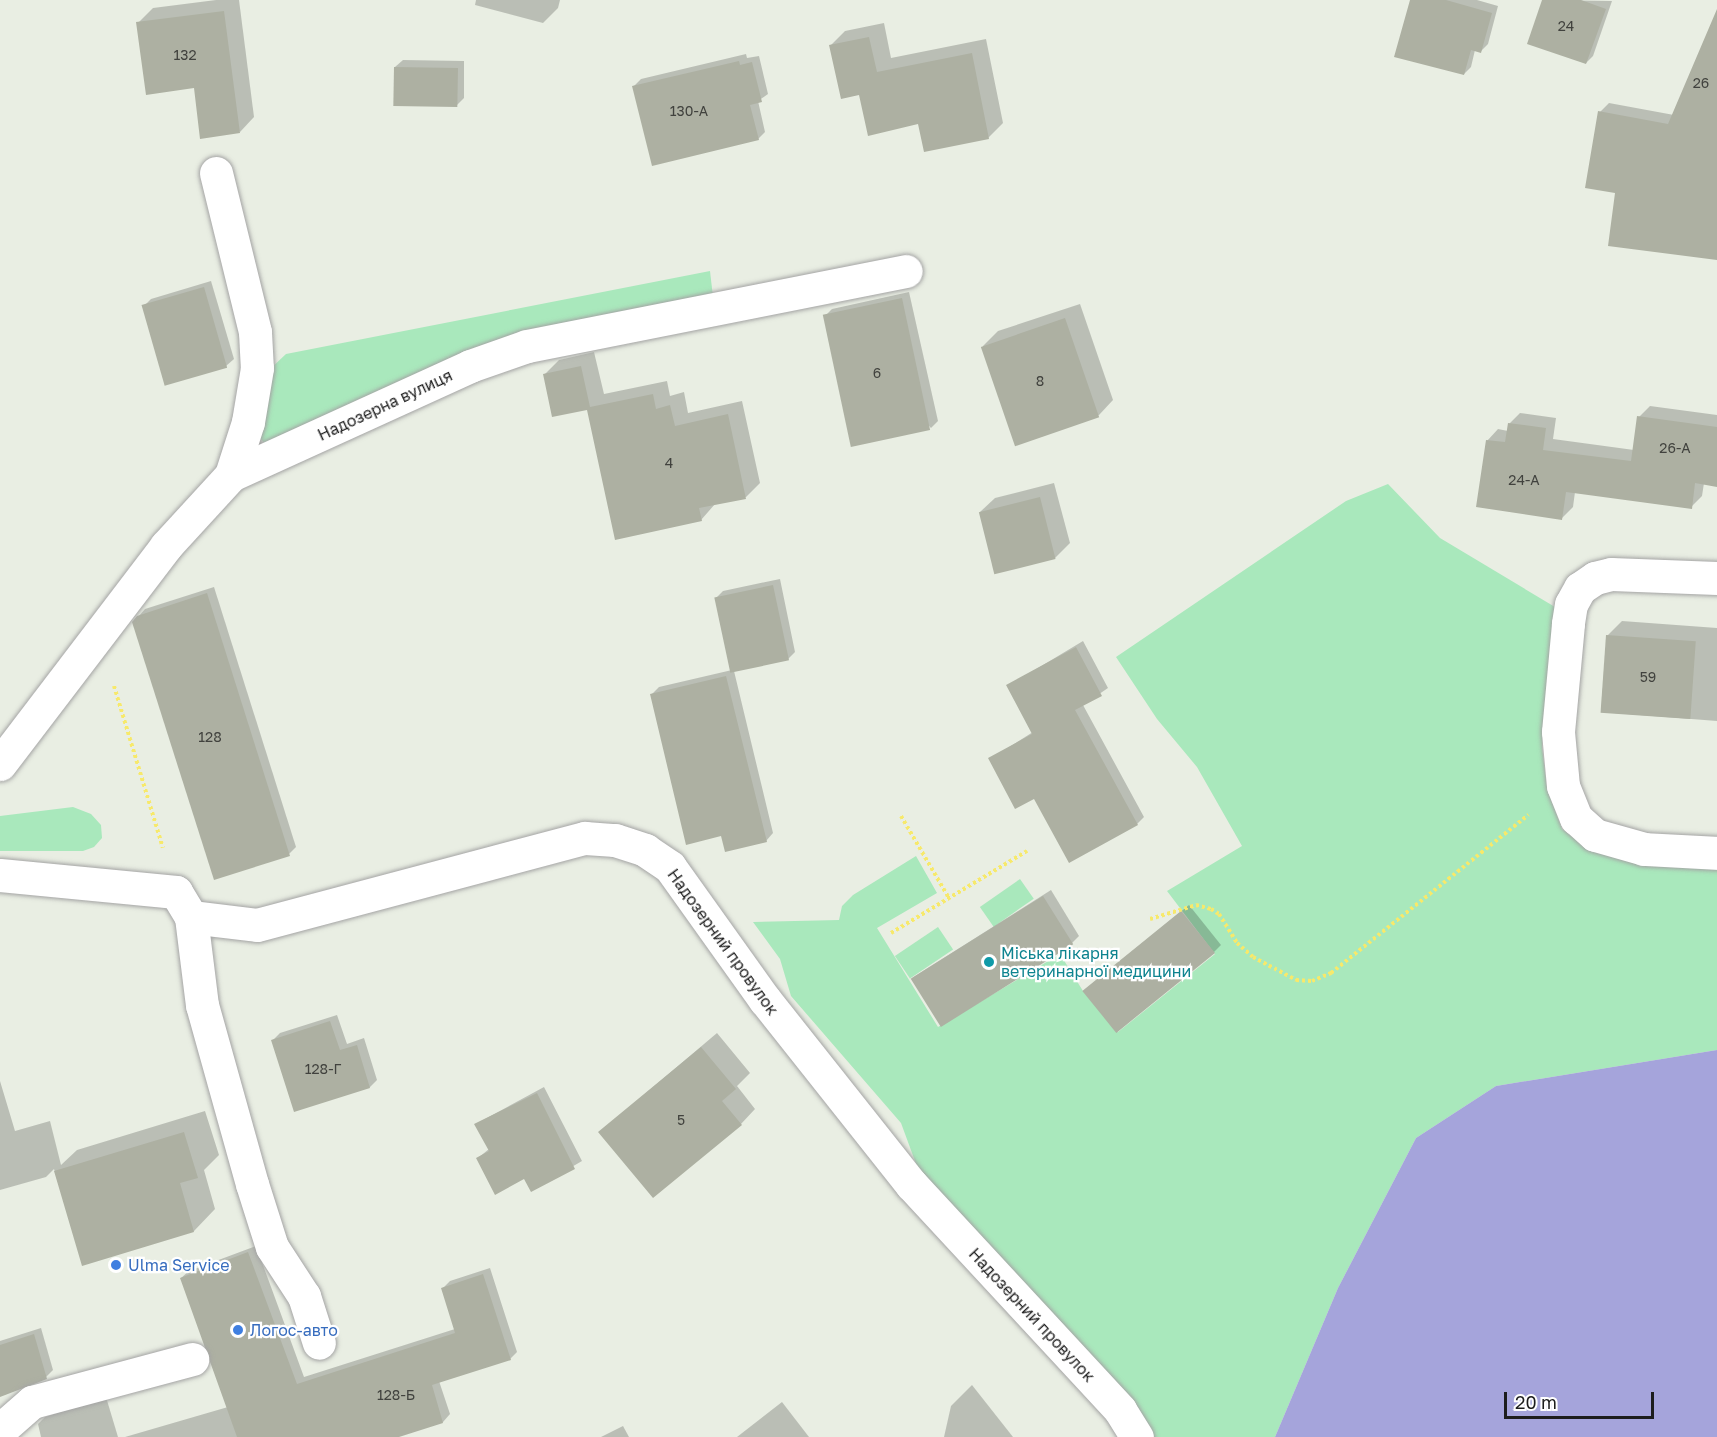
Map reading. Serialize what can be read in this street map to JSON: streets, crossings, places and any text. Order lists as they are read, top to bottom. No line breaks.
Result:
{"streets":{"street":["Надозерна вулиця","Надозерний провулок"]},"places":["Міська лікарня ветеринарної медицини","Ulma Service","Логос-авто"],"house_numbers":["24","132","26","130-А","6","8","26-А","4","24-А","59","128","128-Г","5","128-Б"],"scale_bar":"20 m"}
